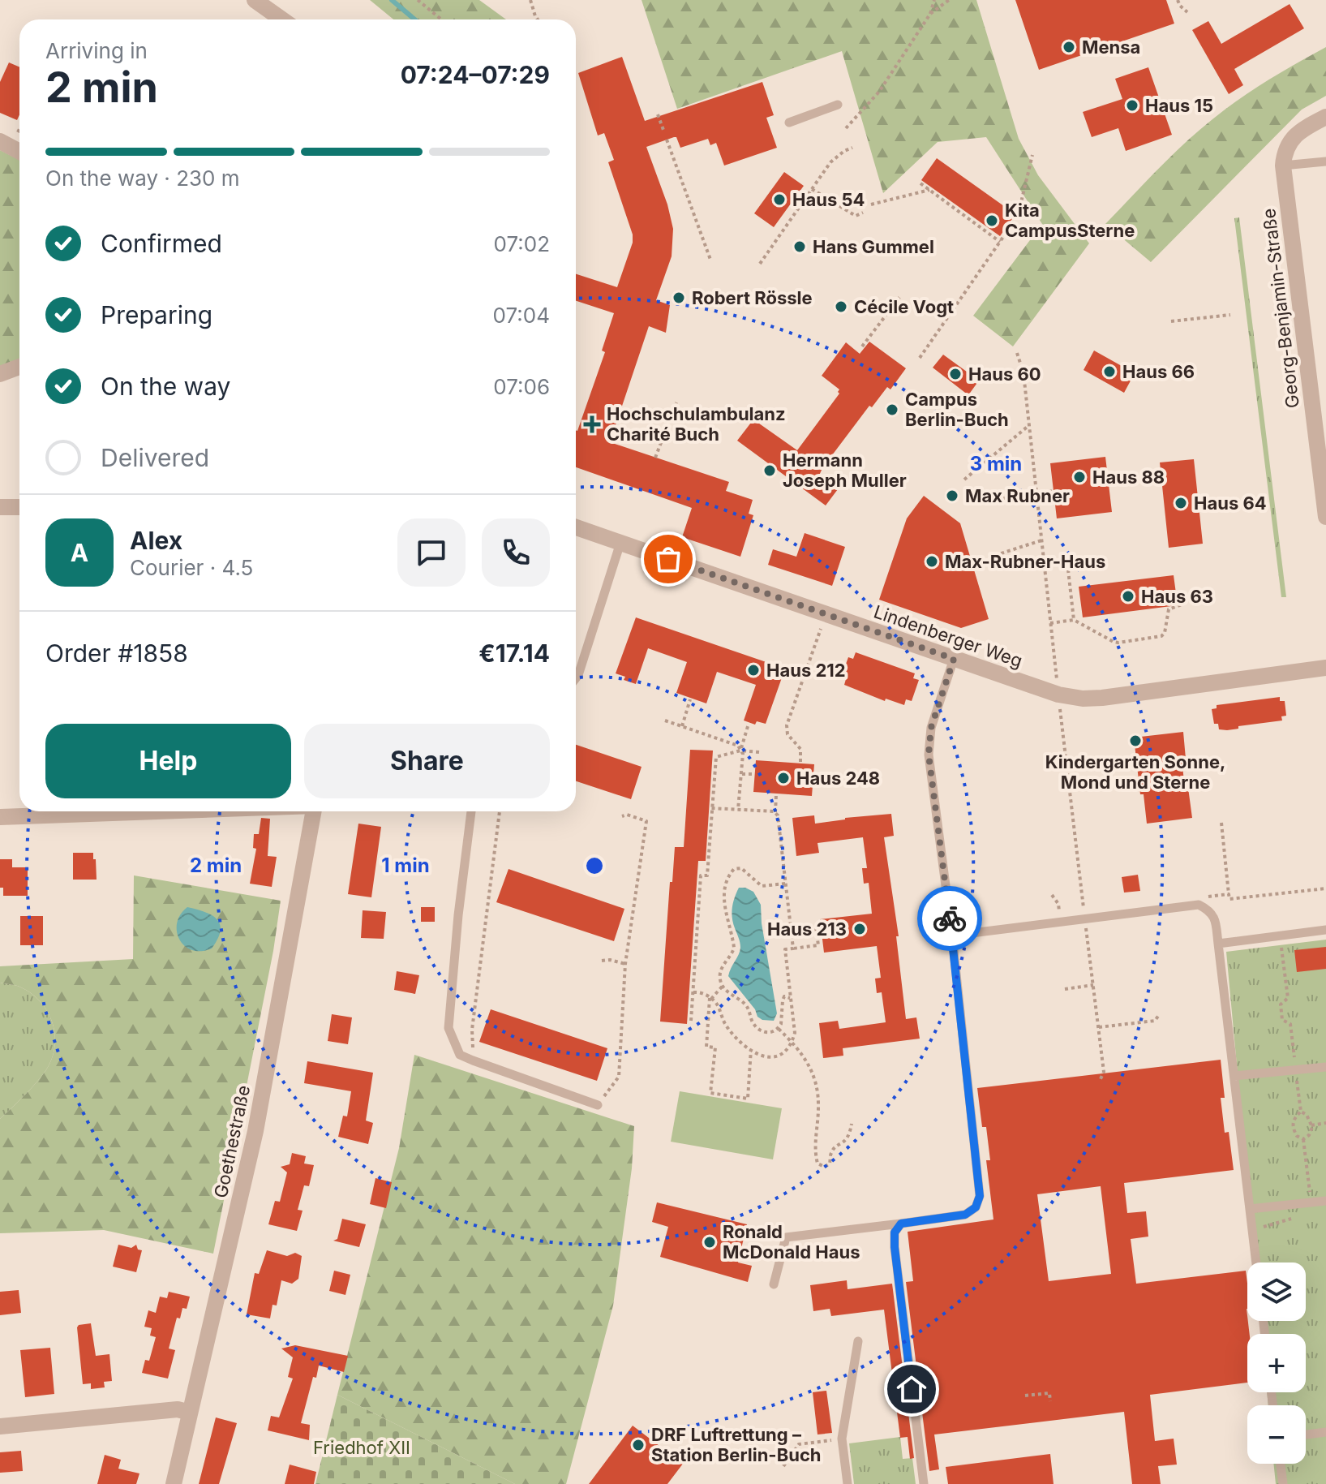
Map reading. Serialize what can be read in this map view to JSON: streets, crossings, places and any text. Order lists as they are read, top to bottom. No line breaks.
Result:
{"streets":{"street":["Georg-Benjamin-Straße","Lindenberger Weg","Goethestraße"]},"parks":["Friedhof XII"],"places":{"other":["Mensa","Haus 15","Haus 54","Kita CampusSterne","Hans Gummel","Robert Rössle","Cécile Vogt","Haus 66","Haus 60","Campus Berlin-Buch","Hermann Joseph Muller","Haus 88","Max Rubner","Haus 64","Max-Rubner-Haus","Haus 63","Haus 212","Kindergarten Sonne, Mond und Sterne","Haus 248","Haus 213","Ronald McDonald Haus","DRF Luftrettung – Station Berlin-Buch"],"health":["Hochschulambulanz Charité Buch"]},"page":{"heading":["2 min","Arriving in","07:24–07:29"],"panel":["Alex","Courier · 4.5","Order #1858","€17.14"],"bar":"On the way · 230 m","list":[["Confirmed","07:02"],["Preparing","07:04"],["On the way","07:06"],"Delivered"],"round":"A","buttons":["Help","Share"],"map_buttons":["+","−"]},"rings":["3 min","2 min","1 min"]}
